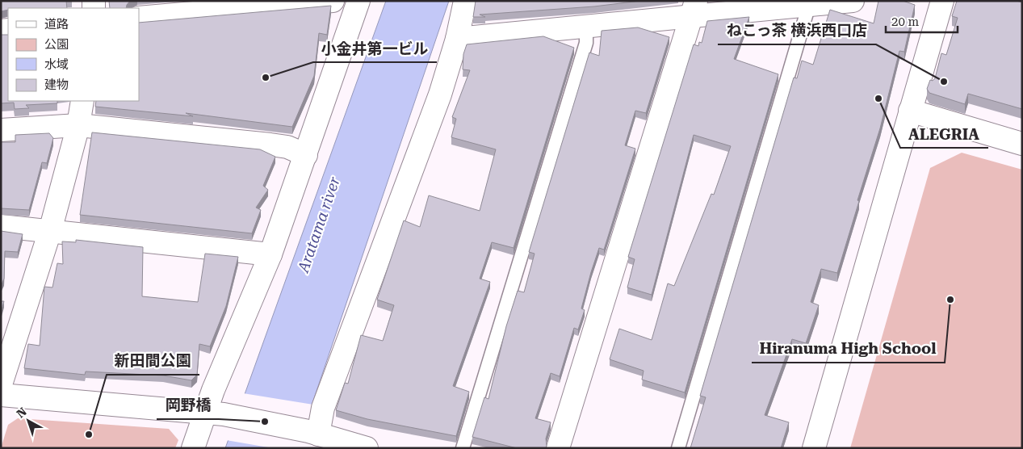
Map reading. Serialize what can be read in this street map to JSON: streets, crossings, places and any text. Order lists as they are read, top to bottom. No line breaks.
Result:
{"water":["Aratama river"],"places":["小金井第一ビル","ねこっ茶 横浜西口店","ALEGRIA","Hiranuma High School","岡野橋","新田間公園"],"legend":["道路","公園","水域","建物"],"scale_bar":"20 m","north":"top left"}
